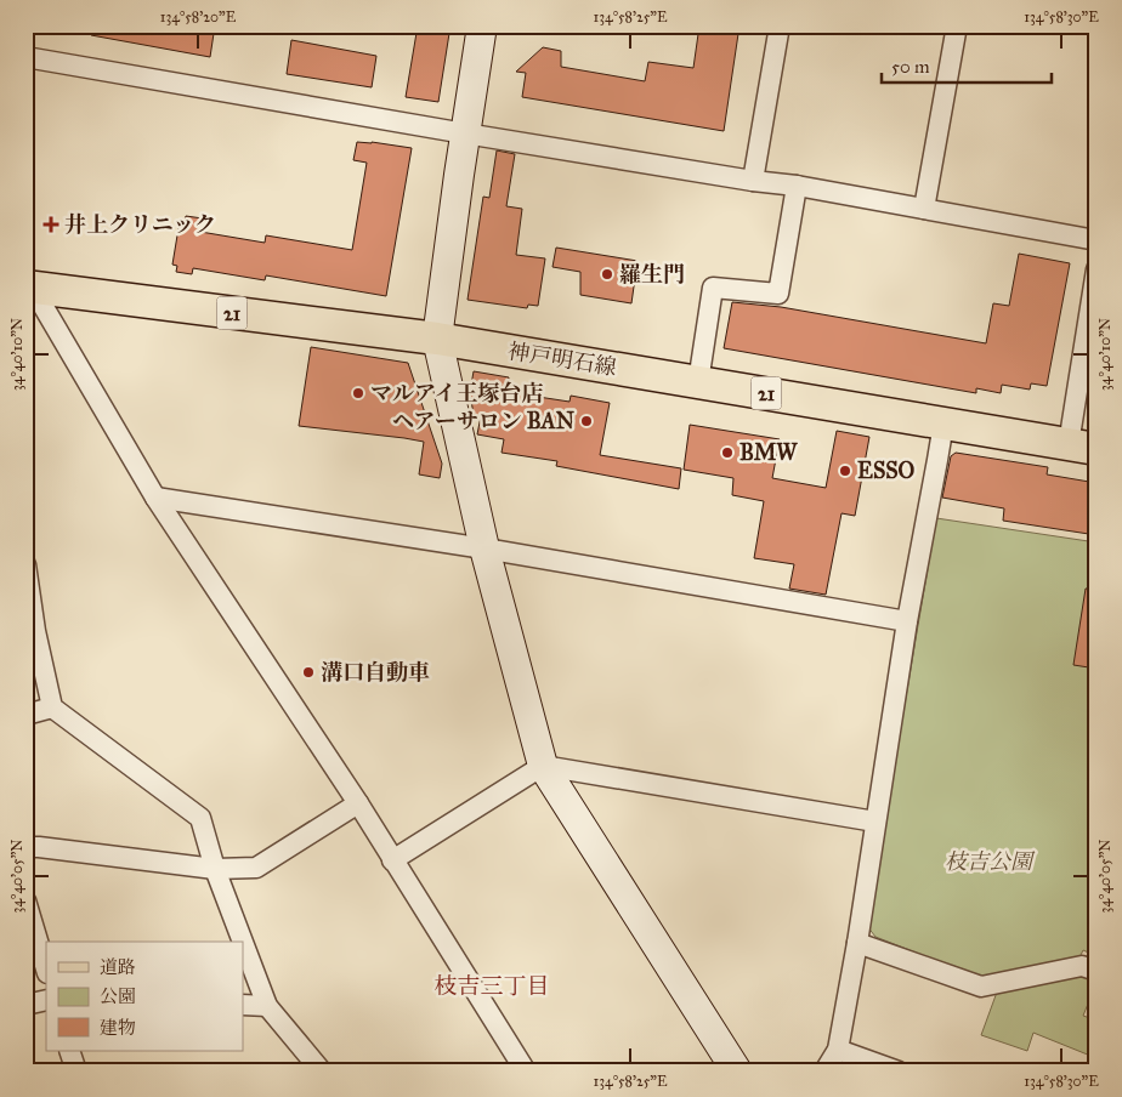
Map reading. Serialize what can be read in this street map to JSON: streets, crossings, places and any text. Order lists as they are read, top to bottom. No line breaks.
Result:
{"streets":{"main road":["21","神戸明石線"]},"districts":["枝吉三丁目"],"parks":["枝吉公園"],"places":{"health":["井上クリニック"],"other":["羅生門","マルアイ王塚台店","ヘアーサロン BAN","BMW","ESSO","溝口自動車"]},"legend":["道路","公園","建物"],"scale_bar":"50 m","coordinates":["134°58'20\"E","134°58'25\"E","134°58'30\"E","34°40'10\"N","34°40'05\"N"]}
